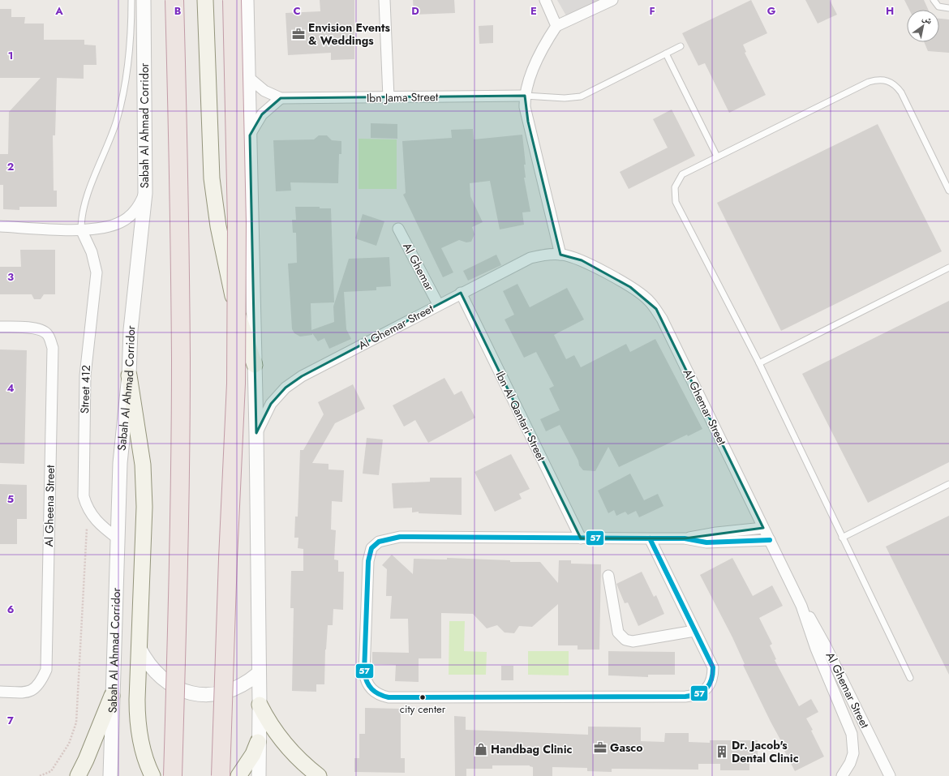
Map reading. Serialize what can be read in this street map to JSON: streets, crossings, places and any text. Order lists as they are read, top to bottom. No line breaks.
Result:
{"streets":{"street":["Ibn Jama Street","Sabah Al Ahmad Corridor","Al Ghemar","Al Ghemar Street","Street 412","Ibn Al Qantari Street","Al Gheena Street"]},"crossings":[["Sabah Al Ahmad Corridor","Street 412"],["Al Ghemar","Al Ghemar Street"],["Al Ghemar Street","Ibn Al Qantari Street"]],"places":{"office":["Envision Events & Weddings","Gasco"],"other":["city center"],"shop":["Handbag Clinic"],"building":["Dr. Jacob's Dental Clinic"]},"lines":["transit line 57"],"north":"top right","grid":{"columns":["A","B","C","D","E","F","G","H"],"rows":["1","2","3","4","5","6","7"]}}
